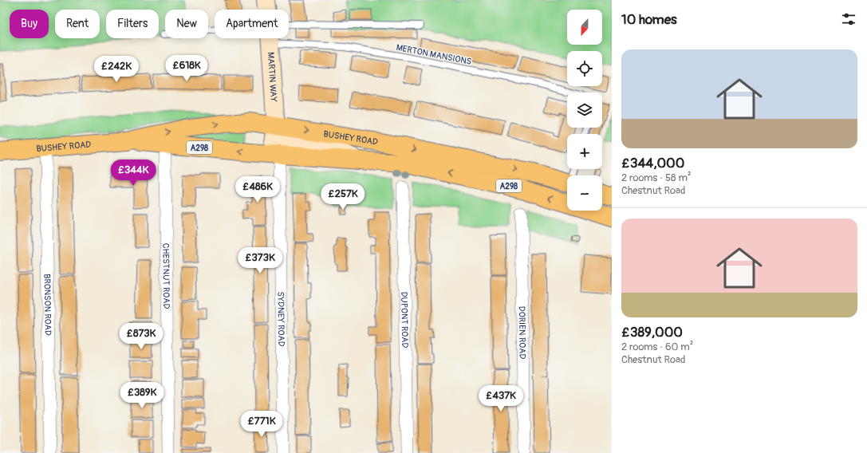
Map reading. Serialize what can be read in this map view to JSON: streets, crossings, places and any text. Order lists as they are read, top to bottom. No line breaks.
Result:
{"streets":{"main road":["MARTIN WAY","BUSHEY ROAD","A298"],"street":["CHESTNUT ROAD","BRONSON ROAD","SYDNEY ROAD","DUPONT ROAD","DORIEN ROAD"],"lane":["MERTON MANSIONS"]},"crossings":[["MERTON MANSIONS","MARTIN WAY"],["MARTIN WAY","BUSHEY ROAD"],["MARTIN WAY","SYDNEY ROAD"],["BUSHEY ROAD","SYDNEY ROAD"]],"north":"bottom","page":{"heading":"10 homes","map_buttons":["+","−"],"chip":["Buy","Rent","Filters","New","Apartment"],"list":[{"name":"£344,000","note":"2 rooms · 58 m² · Chestnut Road"},{"name":"£389,000","note":"2 rooms · 60 m² · Chestnut Road"}],"price":["£618K","£242K","£344K","£486K","£257K","£373K","£873K","£389K","£437K","£771K"]}}
